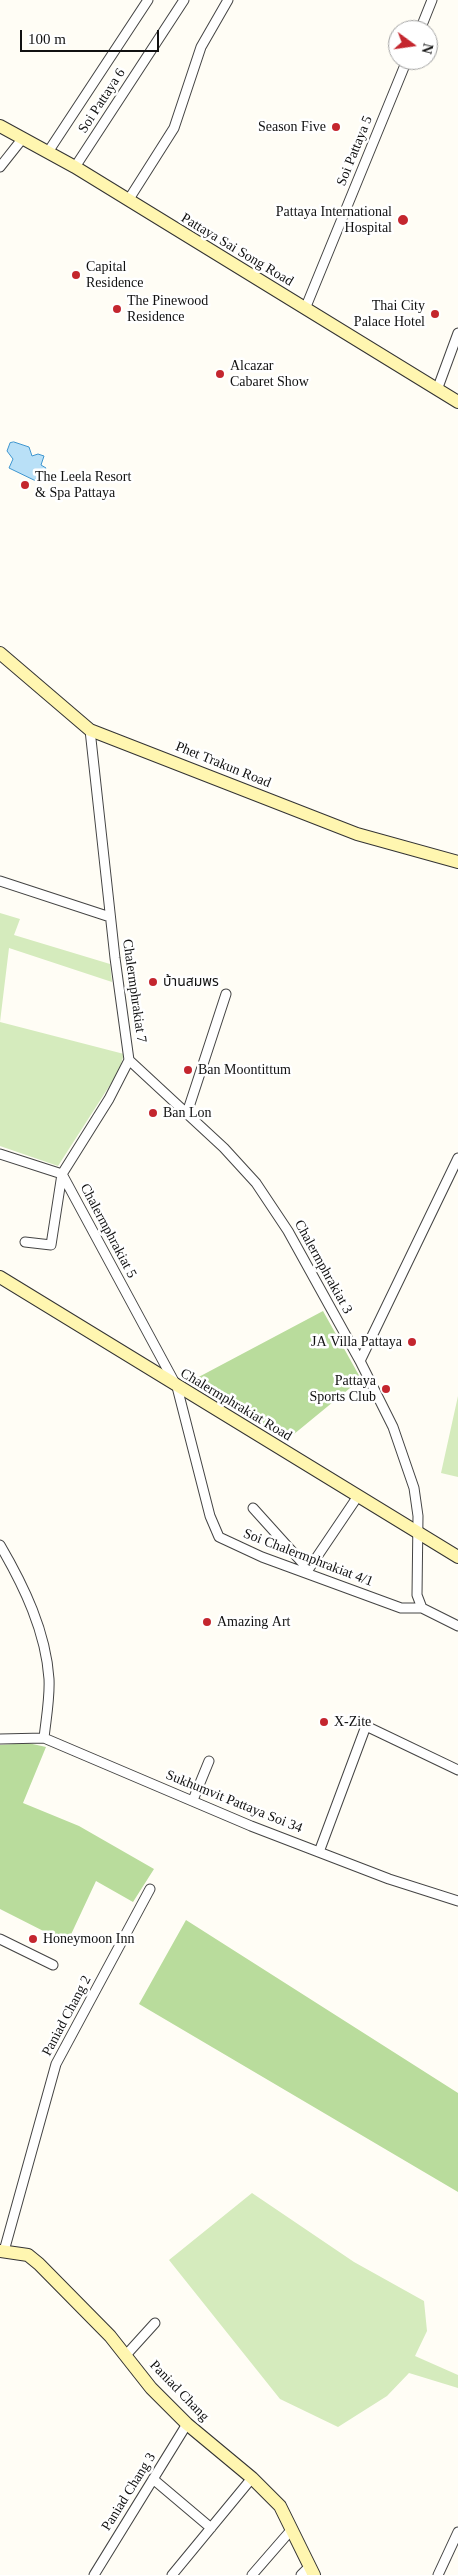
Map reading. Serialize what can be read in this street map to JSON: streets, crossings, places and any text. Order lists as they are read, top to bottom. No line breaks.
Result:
{"streets":{"main road":["Pattaya Sai Song Road","Phet Trakun Road","Chalermphrakiat Road","Paniad Chang"],"street":["Soi Pattaya 6","Soi Pattaya 5","Chalermphrakiat 7","Chalermphrakiat 5","Chalermphrakiat 3","Soi Chalermphrakiat 4/1","Sukhumvit Pattaya Soi 34","Paniad Chang 2","Paniad Chang 3"]},"crossings":[["Soi Pattaya 6","Pattaya Sai Song Road"],["Soi Pattaya 5","Pattaya Sai Song Road"],["Phet Trakun Road","Chalermphrakiat 7"],["Chalermphrakiat 7","Chalermphrakiat 5"],["Chalermphrakiat 7","Chalermphrakiat 3"],["Chalermphrakiat 5","Chalermphrakiat Road"],["Chalermphrakiat 5","Soi Chalermphrakiat 4/1"],["Chalermphrakiat 3","Chalermphrakiat Road"],["Chalermphrakiat 3","Soi Chalermphrakiat 4/1"],["Chalermphrakiat Road","Soi Chalermphrakiat 4/1"],["Paniad Chang 2","Paniad Chang"],["Paniad Chang","Paniad Chang 3"]],"places":["Season Five","Pattaya International Hospital","Capital Residence","The Pinewood Residence","Thai City Palace Hotel","Alcazar Cabaret Show","The Leela Resort & Spa Pattaya","บ้านสมพร","Ban Moontittum","Ban Lon","JA Villa Pattaya","Pattaya Sports Club","Amazing Art","X-Zite","Honeymoon Inn"],"scale_bar":"100 m","north":"right"}
